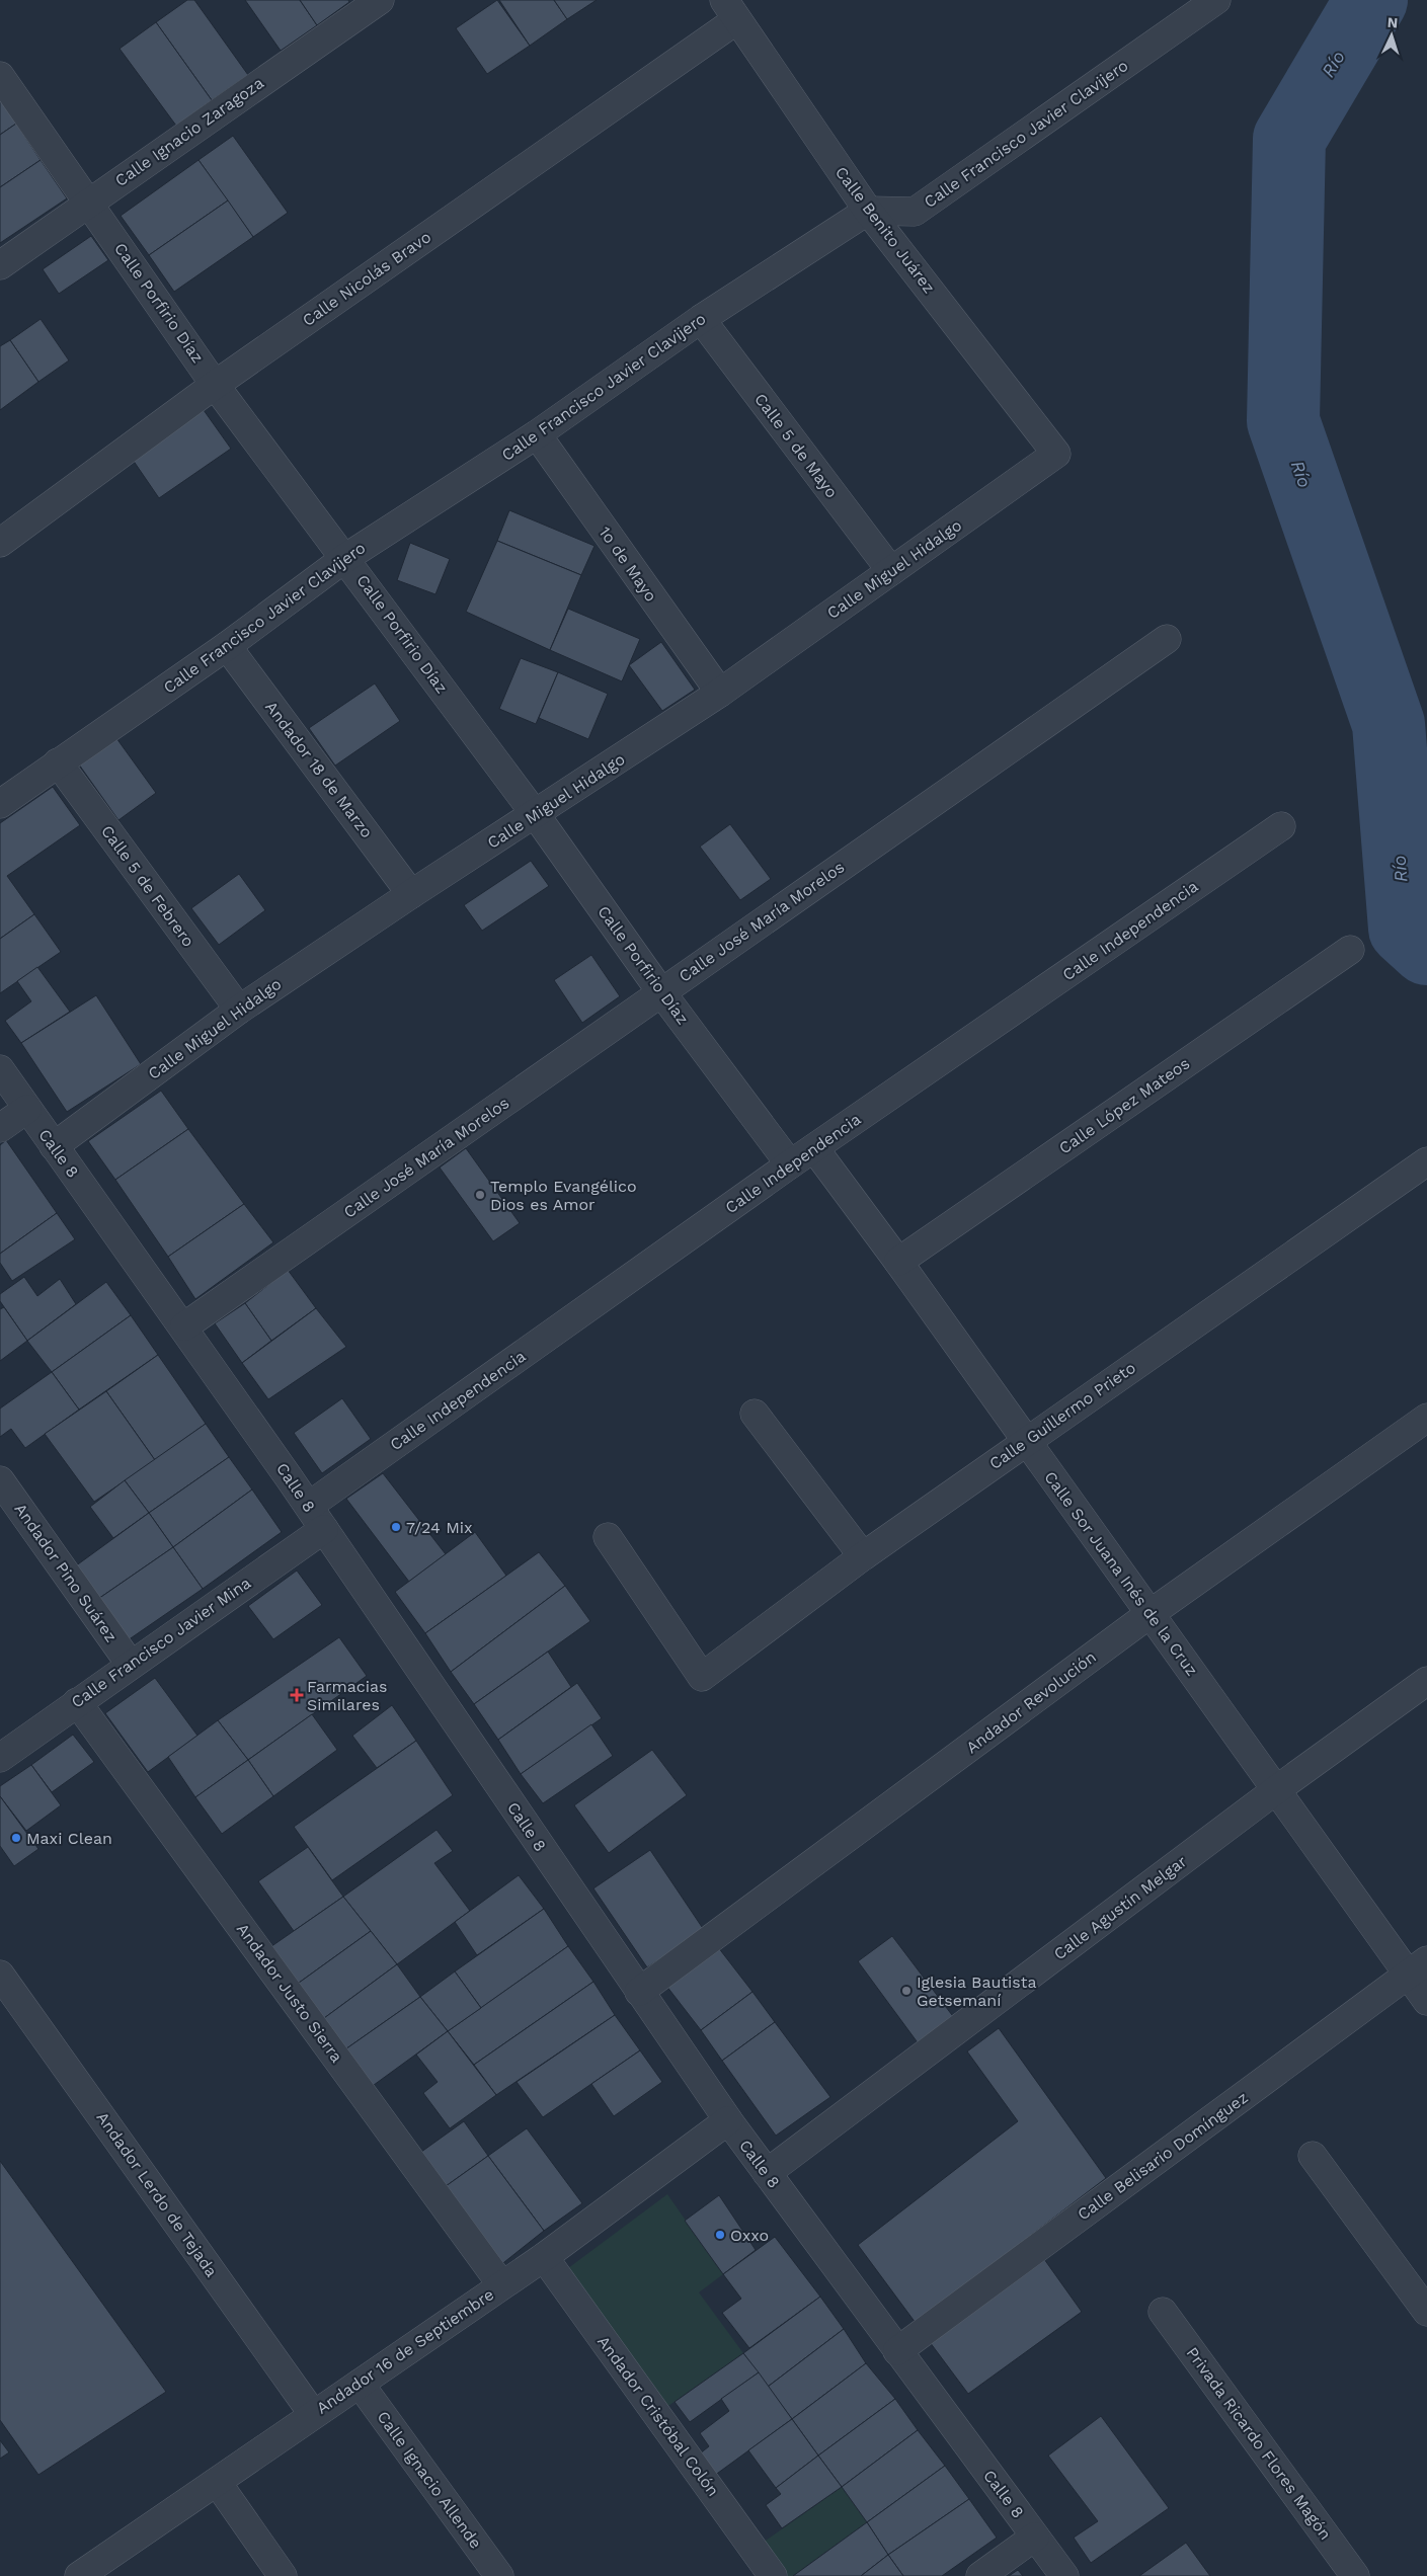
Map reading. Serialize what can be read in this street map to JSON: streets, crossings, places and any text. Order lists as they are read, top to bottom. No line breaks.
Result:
{"streets":{"street":["Calle Ignacio Zaragoza","Calle Francisco Javier Clavijero","Calle Benito Juárez","Calle Nicolás Bravo","Calle Porfirio Díaz","Calle 5 de Mayo","1o de Mayo","Calle Miguel Hidalgo","Andador 18 de Marzo","Calle 5 de Febrero","Calle José María Morelos","Calle Independencia","Calle López Mateos","Calle 8","Calle Guillermo Prieto","Andador Pino Suárez","Calle Sor Juana Inés de la Cruz","Calle Francisco Javier Mina","Andador Revolución","Calle Agustín Melgar","Andador Justo Sierra","Calle Belisario Domínguez","Andador Lerdo de Tejada","Andador 16 de Septiembre","Andador Cristóbal Colón","Privada Ricardo Flores Magón","Calle Ignacio Allende"]},"crossings":[["Calle Ignacio Zaragoza","Calle Porfirio Díaz"],["Calle Francisco Javier Clavijero","Calle Benito Juárez"],["Calle Francisco Javier Clavijero","Calle Porfirio Díaz"],["Calle Francisco Javier Clavijero","Calle 5 de Mayo"],["Calle Francisco Javier Clavijero","1o de Mayo"],["Calle Francisco Javier Clavijero","Andador 18 de Marzo"],["Calle Francisco Javier Clavijero","Calle 5 de Febrero"],["Calle Benito Juárez","Calle Nicolás Bravo"],["Calle Benito Juárez","Calle Miguel Hidalgo"],["Calle Nicolás Bravo","Calle Porfirio Díaz"],["Calle Porfirio Díaz","Calle Miguel Hidalgo"],["Calle Porfirio Díaz","Calle José María Morelos"],["Calle Porfirio Díaz","Calle Independencia"],["Calle 5 de Mayo","Calle Miguel Hidalgo"],["1o de Mayo","Calle Miguel Hidalgo"],["Calle Miguel Hidalgo","Andador 18 de Marzo"],["Calle Miguel Hidalgo","Calle 5 de Febrero"],["Calle Miguel Hidalgo","Calle 8"],["Calle José María Morelos","Calle 8"],["Calle Independencia","Calle 8"],["Calle Independencia","Calle Sor Juana Inés de la Cruz"],["Calle López Mateos","Calle Sor Juana Inés de la Cruz"],["Calle 8","Calle Francisco Javier Mina"],["Calle 8","Andador Revolución"],["Calle 8","Calle Agustín Melgar"],["Calle 8","Calle Belisario Domínguez"],["Calle 8","Andador 16 de Septiembre"],["Calle Guillermo Prieto","Calle Sor Juana Inés de la Cruz"],["Andador Pino Suárez","Calle Francisco Javier Mina"],["Calle Sor Juana Inés de la Cruz","Andador Revolución"],["Calle Sor Juana Inés de la Cruz","Calle Agustín Melgar"],["Calle Sor Juana Inés de la Cruz","Calle Belisario Domínguez"],["Calle Francisco Javier Mina","Andador Justo Sierra"],["Andador Justo Sierra","Andador 16 de Septiembre"],["Andador Lerdo de Tejada","Andador 16 de Septiembre"],["Andador 16 de Septiembre","Andador Cristóbal Colón"],["Andador 16 de Septiembre","Calle Ignacio Allende"]],"water":["Río"],"places":{"other":["Templo Evangélico Dios es Amor","7/24 Mix","Maxi Clean","Iglesia Bautista Getsemaní","Oxxo"],"health":["Farmacias Similares"]},"north":"top"}
